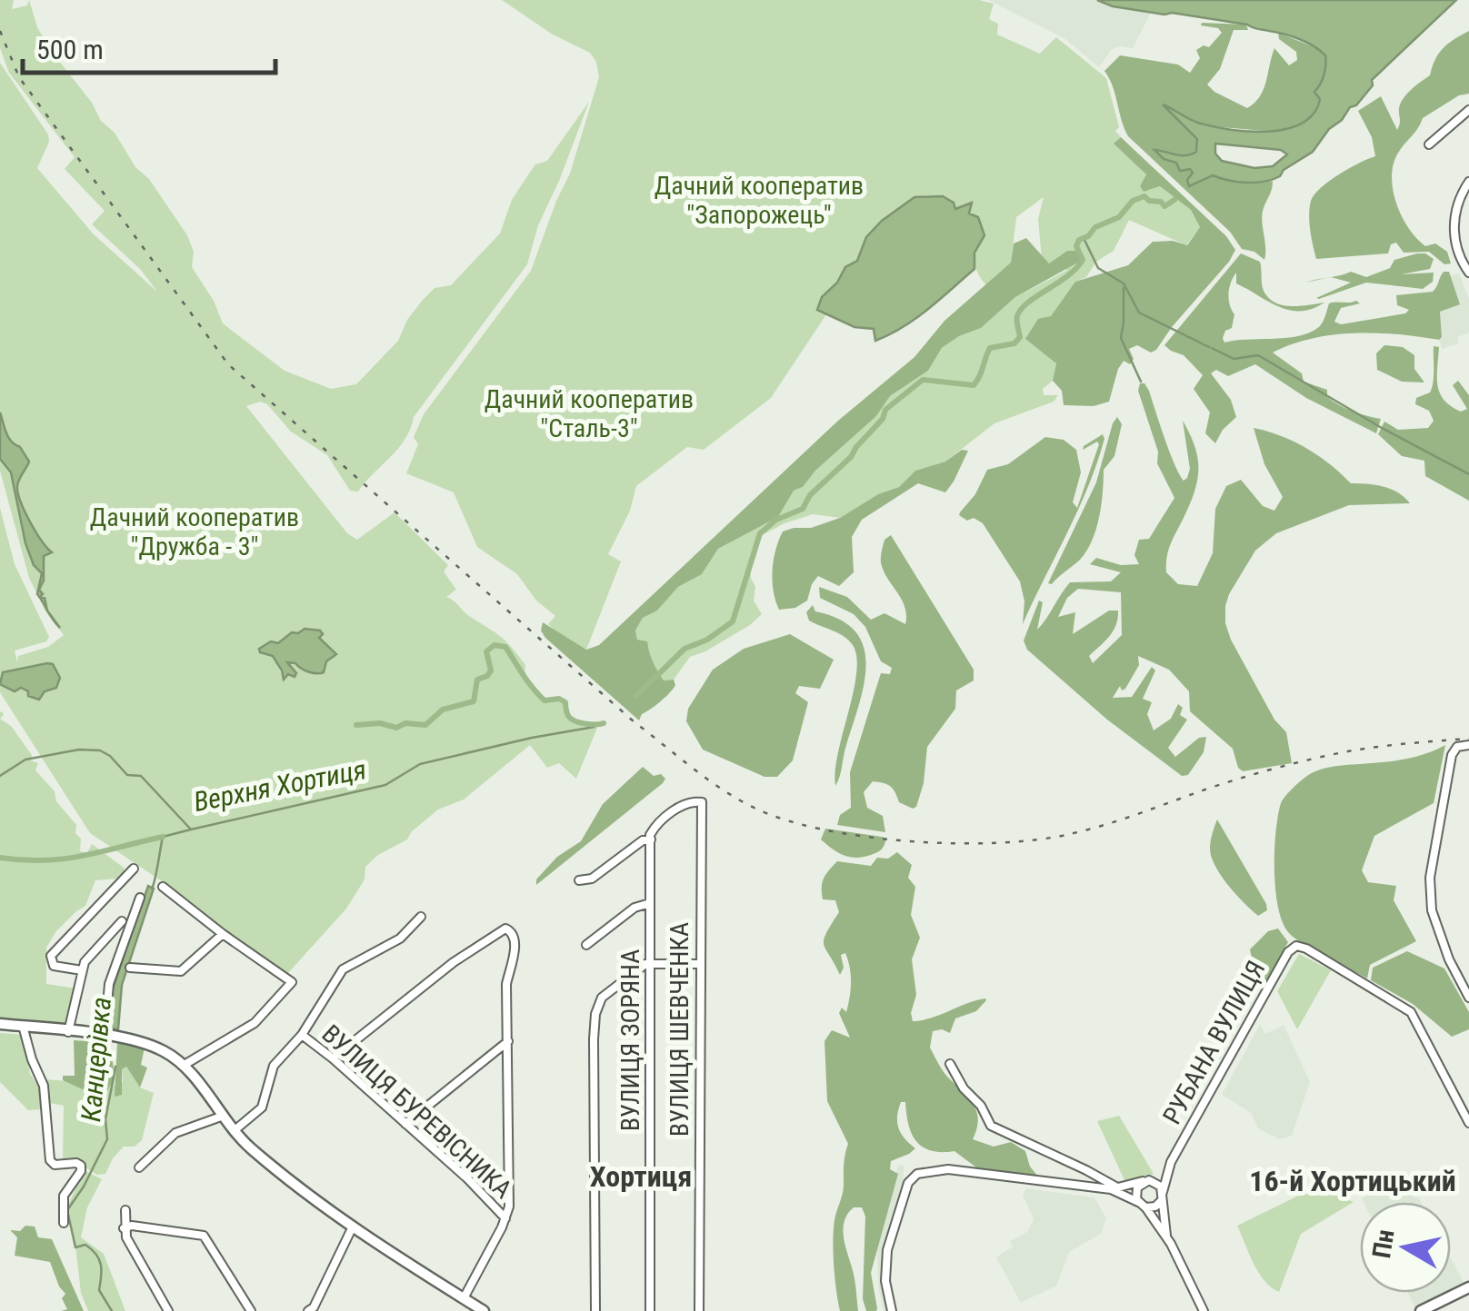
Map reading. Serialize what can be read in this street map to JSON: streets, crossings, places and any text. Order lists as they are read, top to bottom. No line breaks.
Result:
{"streets":{"street":["ВУЛИЦЯ ШЕВЧЕНКА","ВУЛИЦЯ ЗОРЯНА","РУБАНА ВУЛИЦЯ","ВУЛИЦЯ БУРЕВІСНИКА"]},"crossings":[["ВУЛИЦЯ ШЕВЧЕНКА","ВУЛИЦЯ ЗОРЯНА"]],"districts":["Хортиця","16-й Хортицький"],"water":["Верхня Хортиця","Канцерівка"],"parks":["Дачний кооператив \"Запорожець\"","Дачний кооператив \"Сталь-3\"","Дачний кооператив \"Дружба - 3\""],"scale_bar":"500 m","north":"left"}
